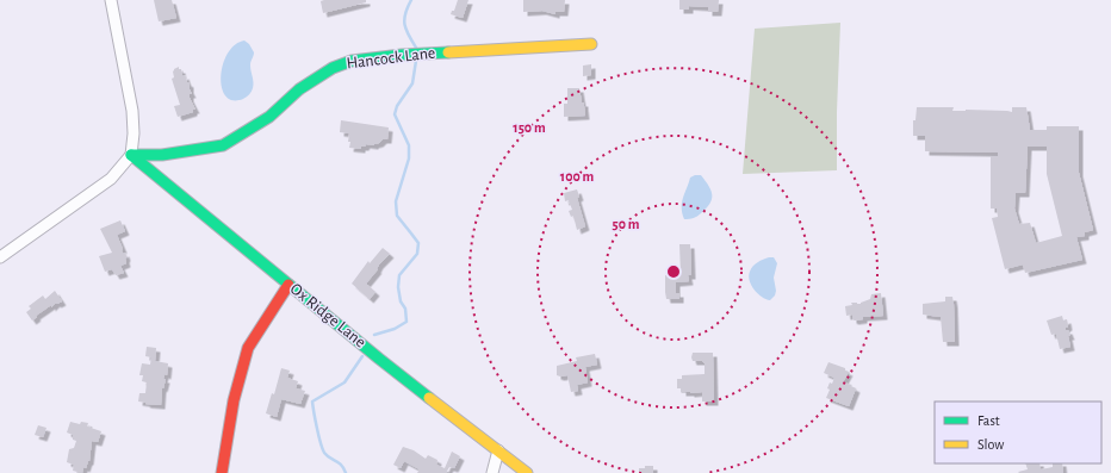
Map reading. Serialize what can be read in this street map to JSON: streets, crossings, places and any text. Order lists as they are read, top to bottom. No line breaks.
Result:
{"streets":{"street":["Hancock Lane","Ox Ridge Lane"]},"crossings":[["Hancock Lane","Ox Ridge Lane"]],"legend":["Fast","Slow"],"rings":["150 m","100 m","50 m"]}
